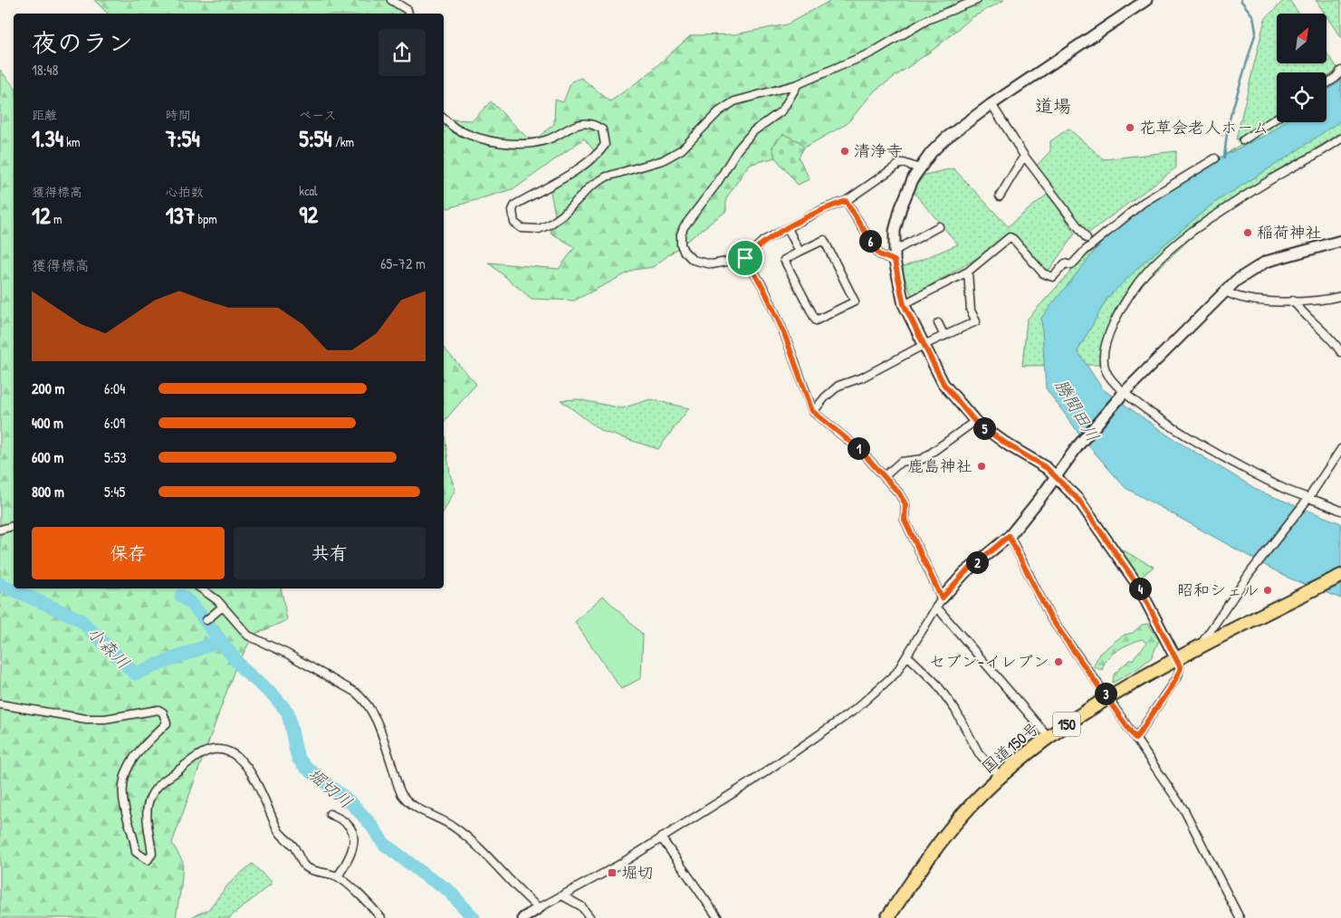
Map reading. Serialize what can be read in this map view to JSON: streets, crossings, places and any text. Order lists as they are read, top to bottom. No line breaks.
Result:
{"streets":{"highway":["150","国道150号"]},"districts":["道場"],"water":["勝間田川","小森川","堀切川"],"places":{"other":["花草会老人ホーム","清浄寺","稲荷神社","鹿島神社","昭和シェル","セブン-イレブン"],"transit":["堀切"]},"north":"top right","page":{"heading":["夜のラン","18:48"],"stats":[["距離","1.34 km"],["時間","7:54"],["ペース","5:54 /km"],["獲得標高","12 m"],["心拍数","137 bpm"],["kcal","92"]],"pins":["6","5","1","2","4","3"],"chart":["獲得標高","65–72 m"],"list":[{"name":"200 m","note":"6:04"},{"name":"400 m","note":"6:09"},{"name":"600 m","note":"5:53"},{"name":"800 m","note":"5:45"}],"buttons":["保存","共有"]}}
